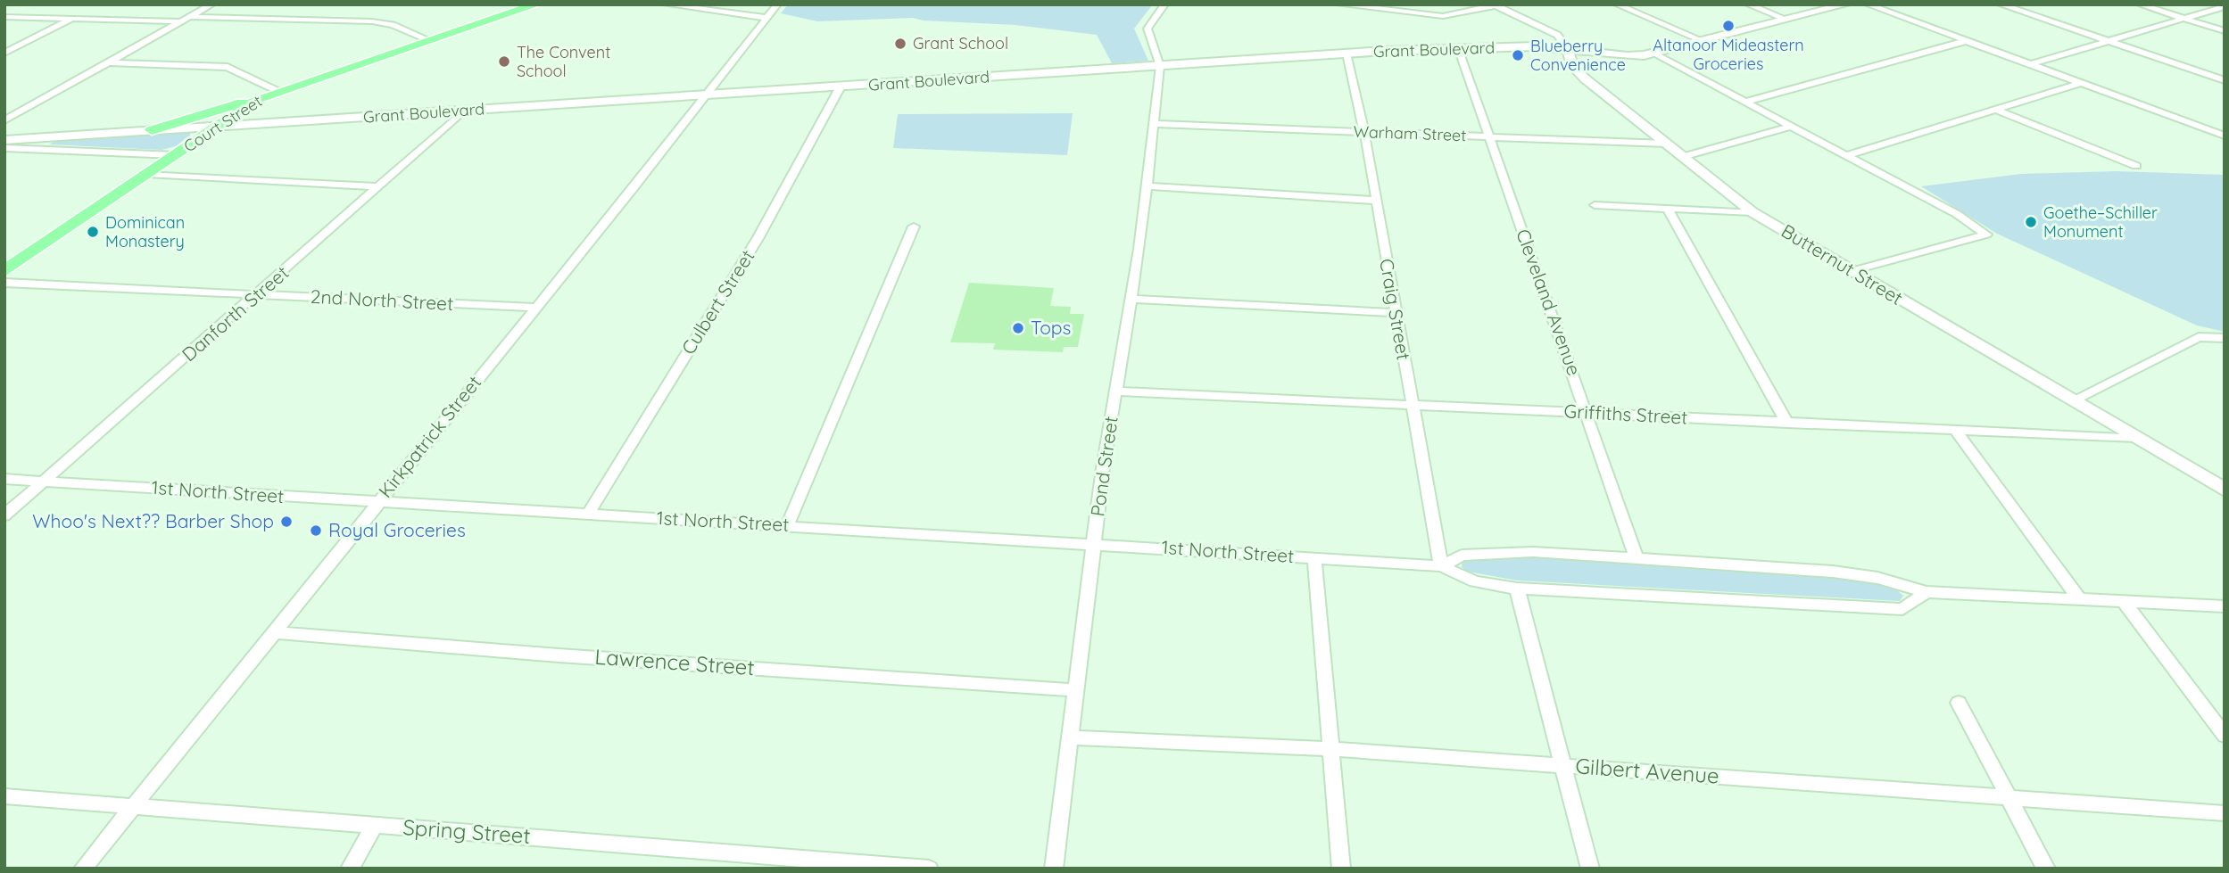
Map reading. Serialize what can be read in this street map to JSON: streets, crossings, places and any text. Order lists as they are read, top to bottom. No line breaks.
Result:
{"streets":{"main road":["Court Street"],"street":["Grant Boulevard","Warham Street","Butternut Street","2nd North Street","Culbert Street","Cleveland Avenue","Craig Street","Danforth Street","Griffiths Street","Kirkpatrick Street","Pond Street","1st North Street","Lawrence Street","Gilbert Avenue","Spring Street"]},"crossings":[["Grant Boulevard","Court Street"],["Grant Boulevard","Butternut Street"],["Grant Boulevard","Culbert Street"],["Grant Boulevard","Cleveland Avenue"],["Grant Boulevard","Craig Street"],["Grant Boulevard","Danforth Street"],["Grant Boulevard","Kirkpatrick Street"],["Grant Boulevard","Pond Street"],["Warham Street","Butternut Street"],["Warham Street","Cleveland Avenue"],["Warham Street","Craig Street"],["Warham Street","Pond Street"],["Butternut Street","Griffiths Street"],["2nd North Street","Danforth Street"],["2nd North Street","Kirkpatrick Street"],["Culbert Street","1st North Street"],["Cleveland Avenue","Griffiths Street"],["Cleveland Avenue","1st North Street"],["Craig Street","Griffiths Street"],["Craig Street","1st North Street"],["Danforth Street","1st North Street"],["Griffiths Street","Pond Street"],["Kirkpatrick Street","1st North Street"],["Kirkpatrick Street","Lawrence Street"],["Kirkpatrick Street","Spring Street"],["Pond Street","1st North Street"],["Pond Street","Lawrence Street"],["Pond Street","Gilbert Avenue"]],"places":["Altanoor Mideastern Groceries","Grant School","Blueberry Convenience","The Convent School","Goethe–Schiller Monument","Dominican Monastery","Tops","Whoo's Next?? Barber Shop","Royal Groceries"]}
